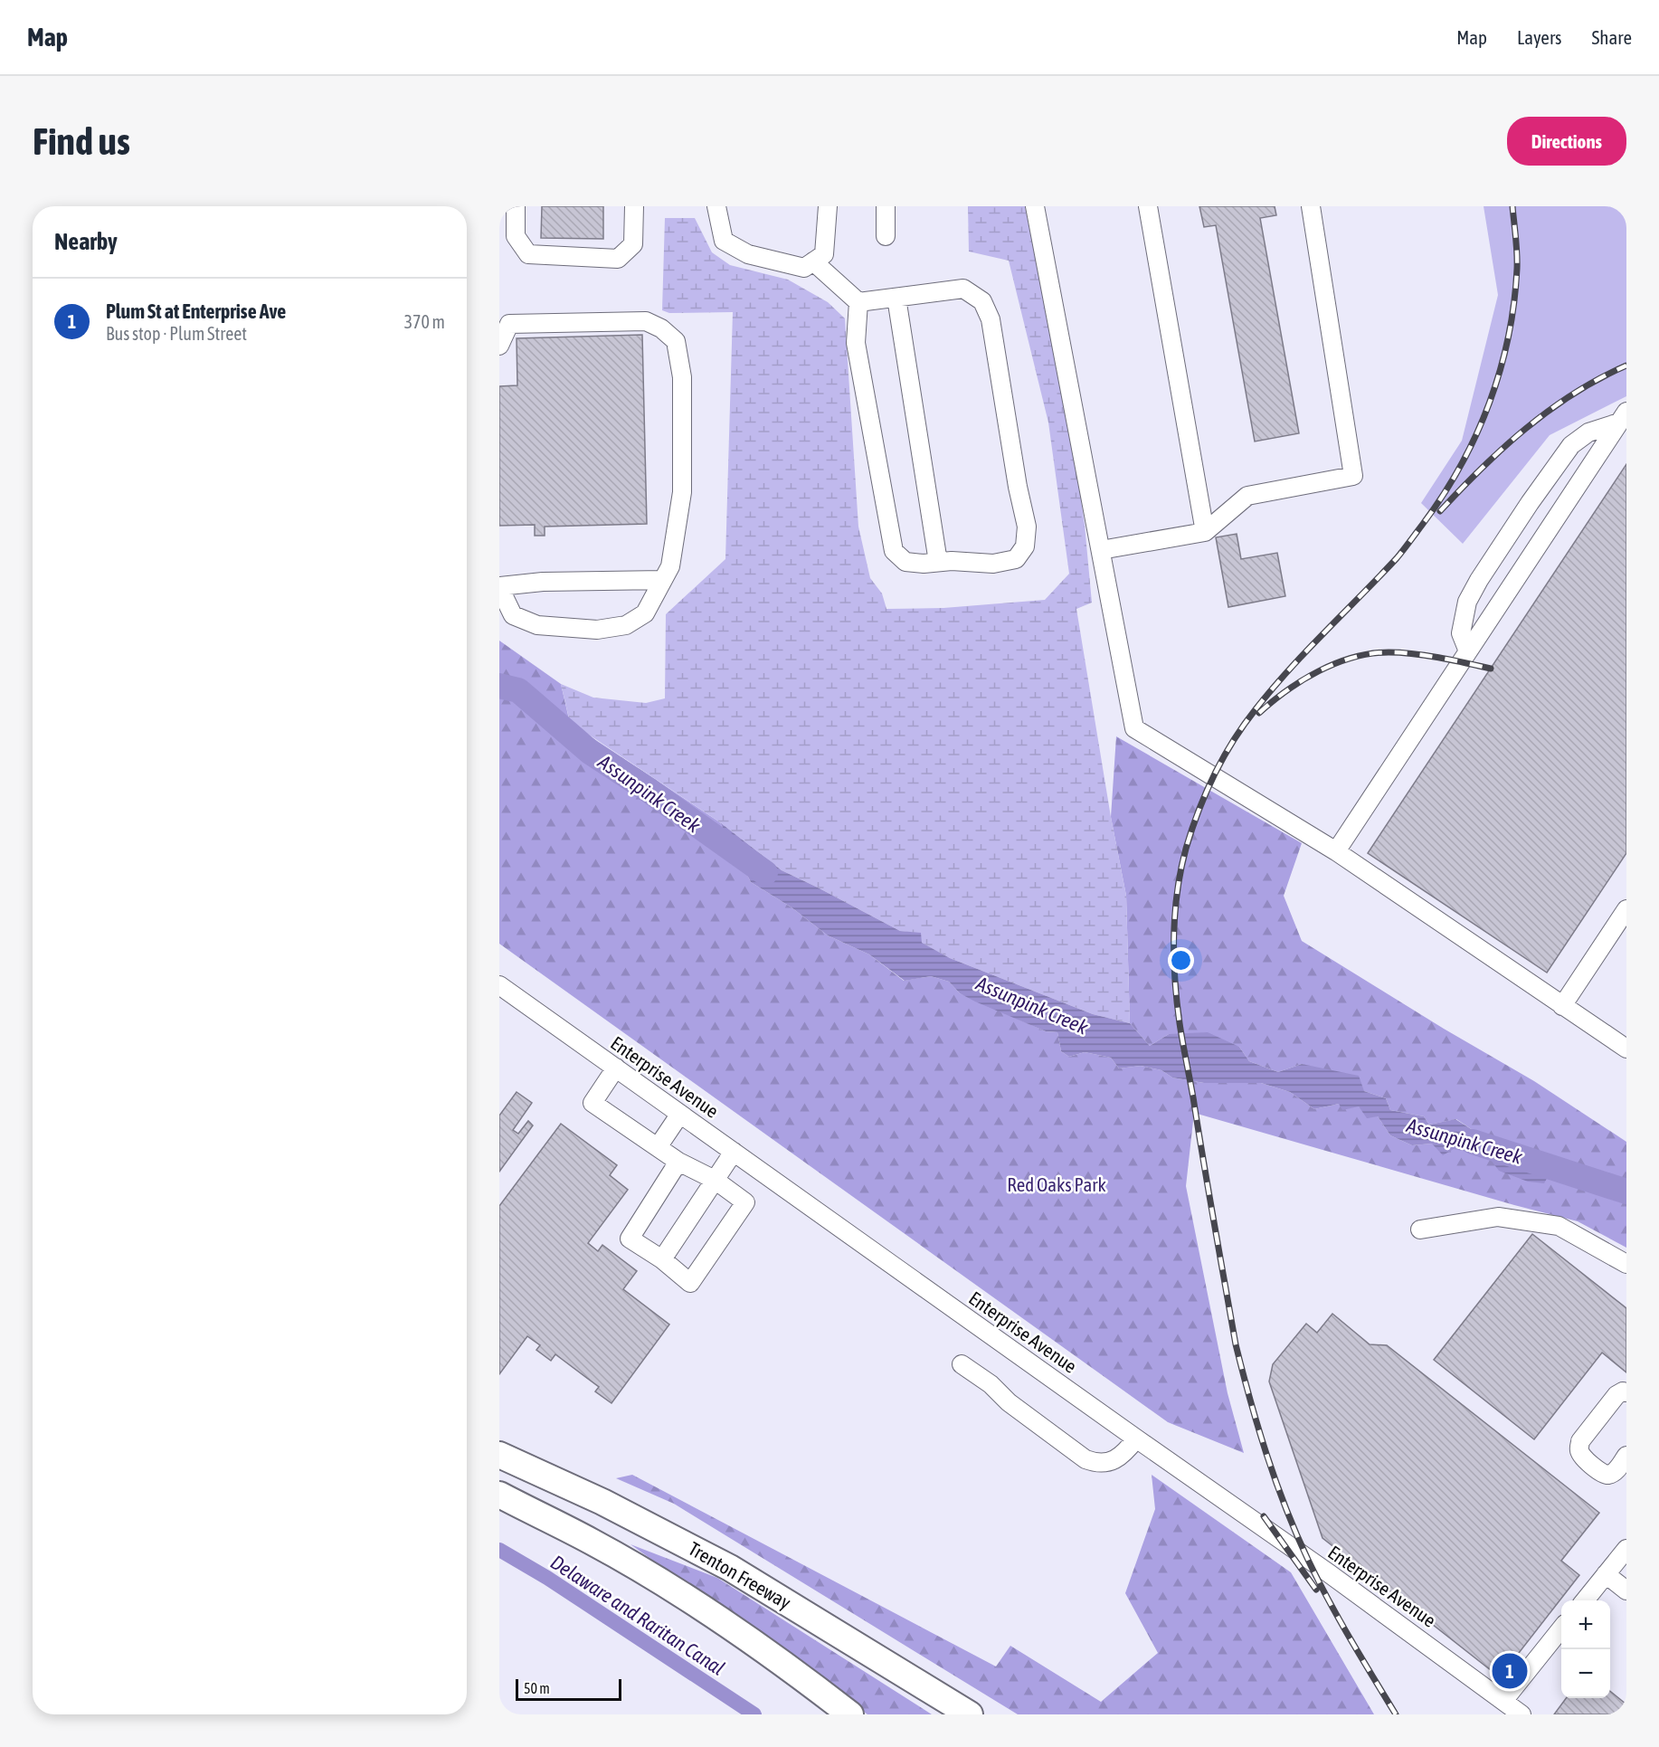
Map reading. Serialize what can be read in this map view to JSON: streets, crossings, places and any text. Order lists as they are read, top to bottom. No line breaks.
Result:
{"streets":{"highway":["Trenton Freeway"],"street":["Enterprise Avenue"]},"water":["Assunpink Creek","Delaware and Raritan Canal"],"parks":["Red Oaks Park"],"scale_bar":"50 m","page":{"header":"Map","nav":["Map","Layers","Share"],"buttons":"Directions","title":"Find us","heading":"Nearby","list":[{"mark":"1","name":"Plum St at Enterprise Ave","note":"Bus stop · Plum Street","value":"370 m"}],"map_buttons":["+","−"],"pins":"1","scale":"50 m"}}
